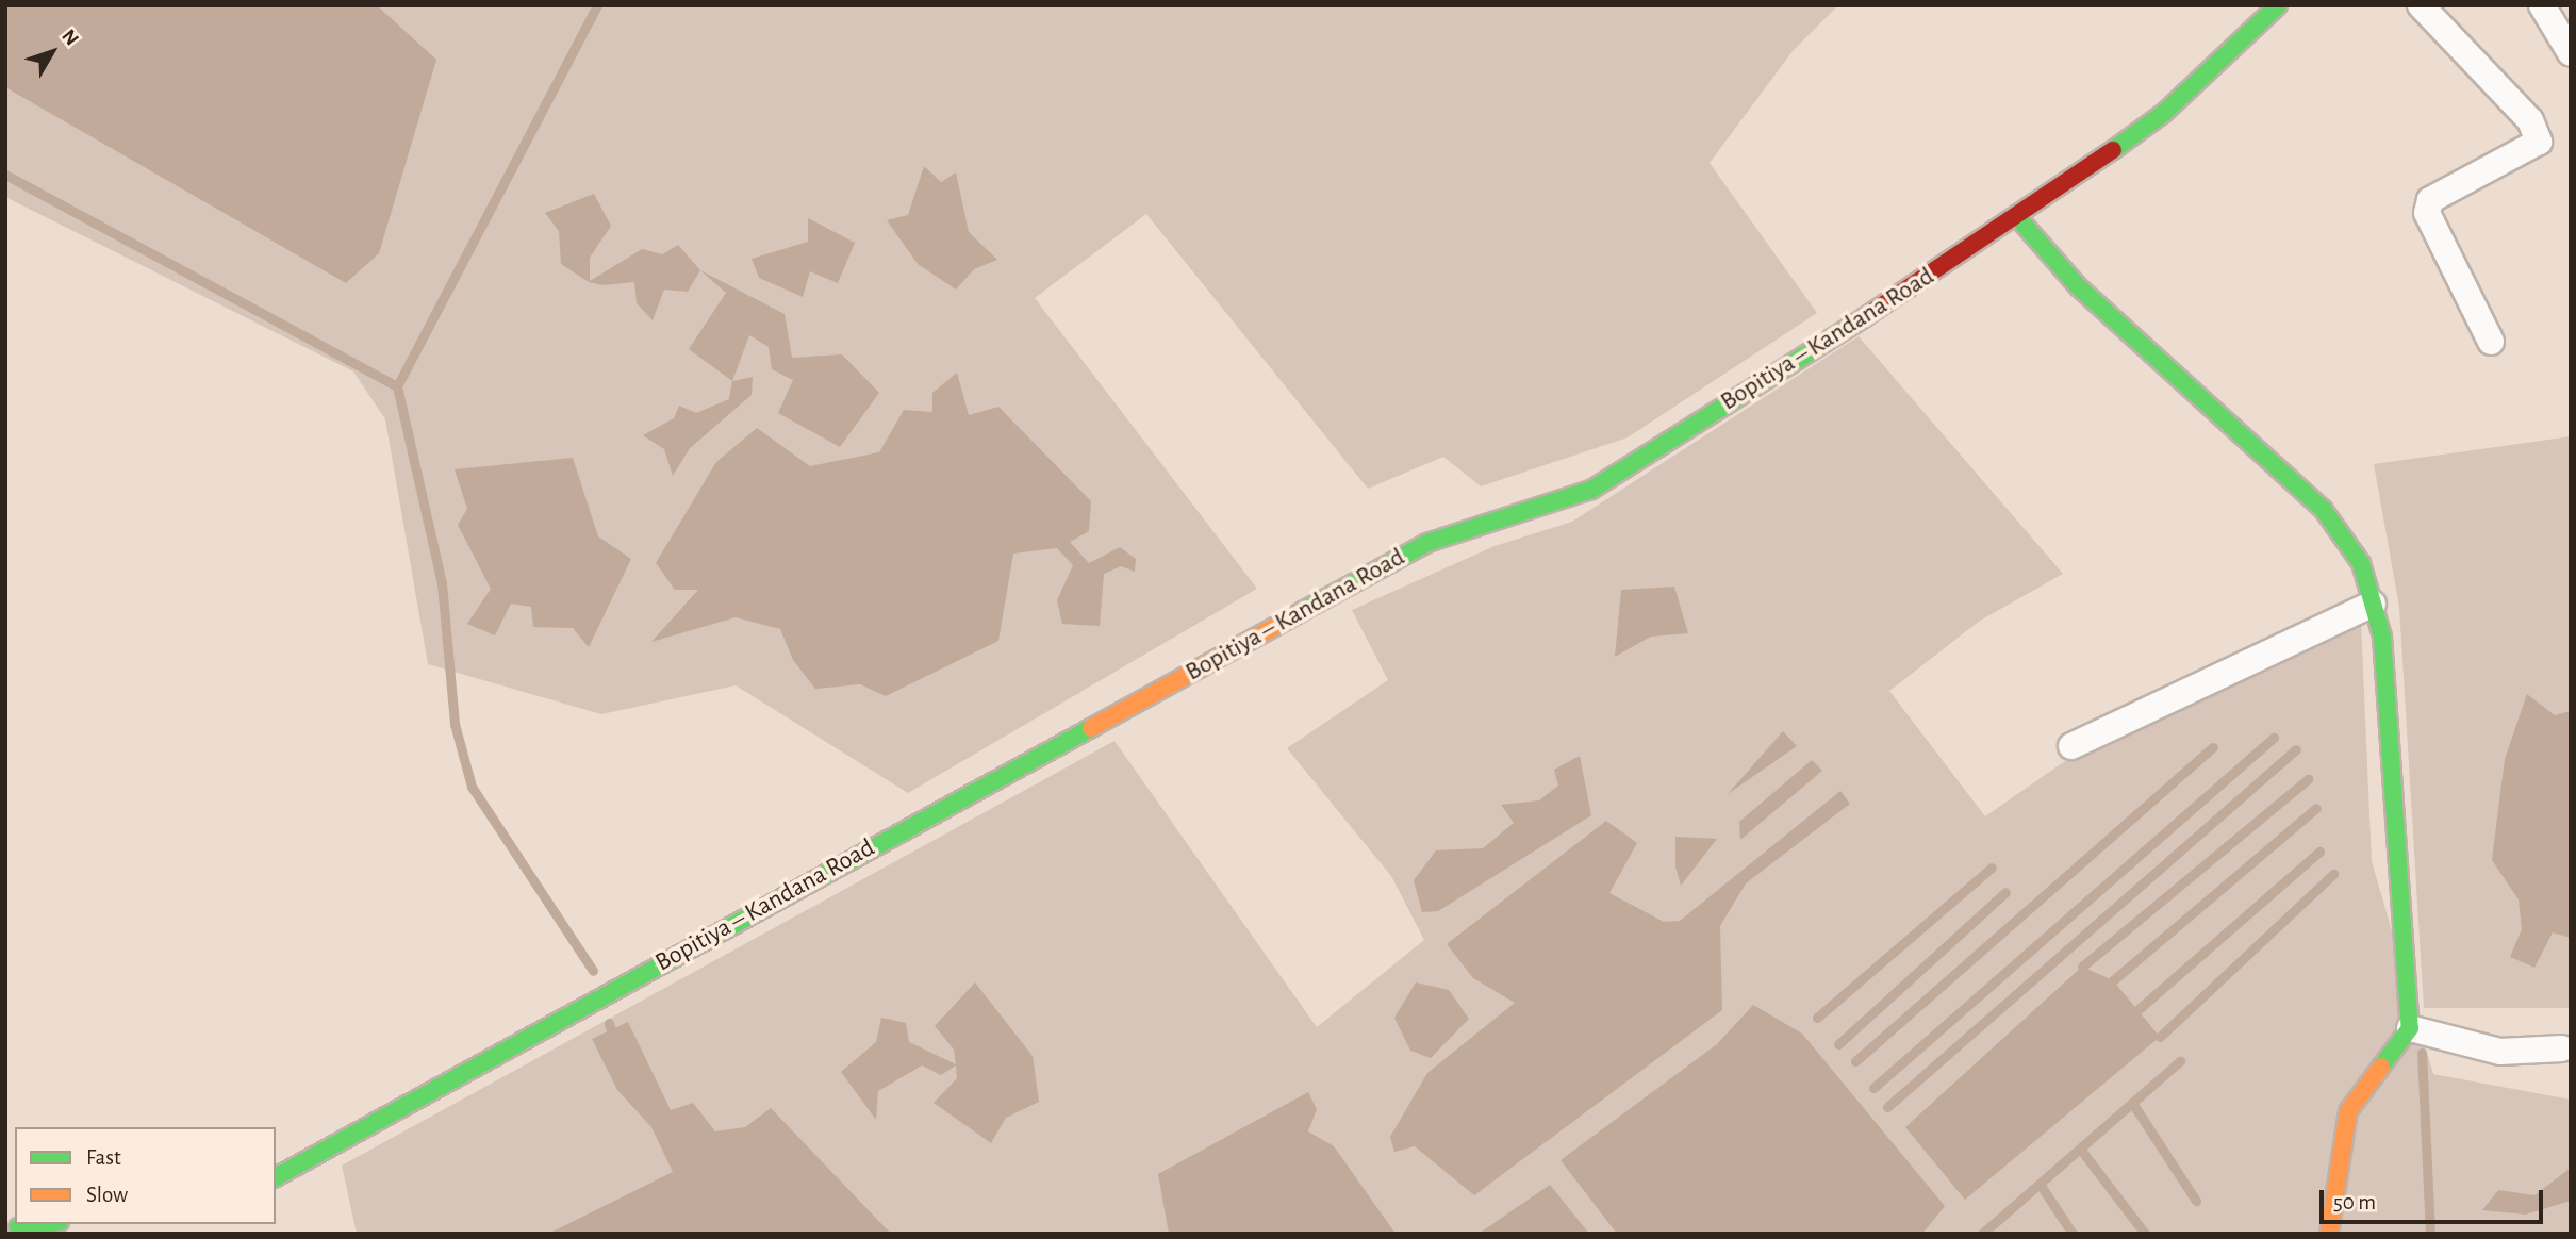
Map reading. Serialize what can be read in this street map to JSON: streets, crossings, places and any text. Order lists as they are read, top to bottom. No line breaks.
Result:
{"streets":{"main road":["Bopitiya – Kandana Road"]},"legend":["Fast","Slow"],"scale_bar":"50 m","north":"top right"}
